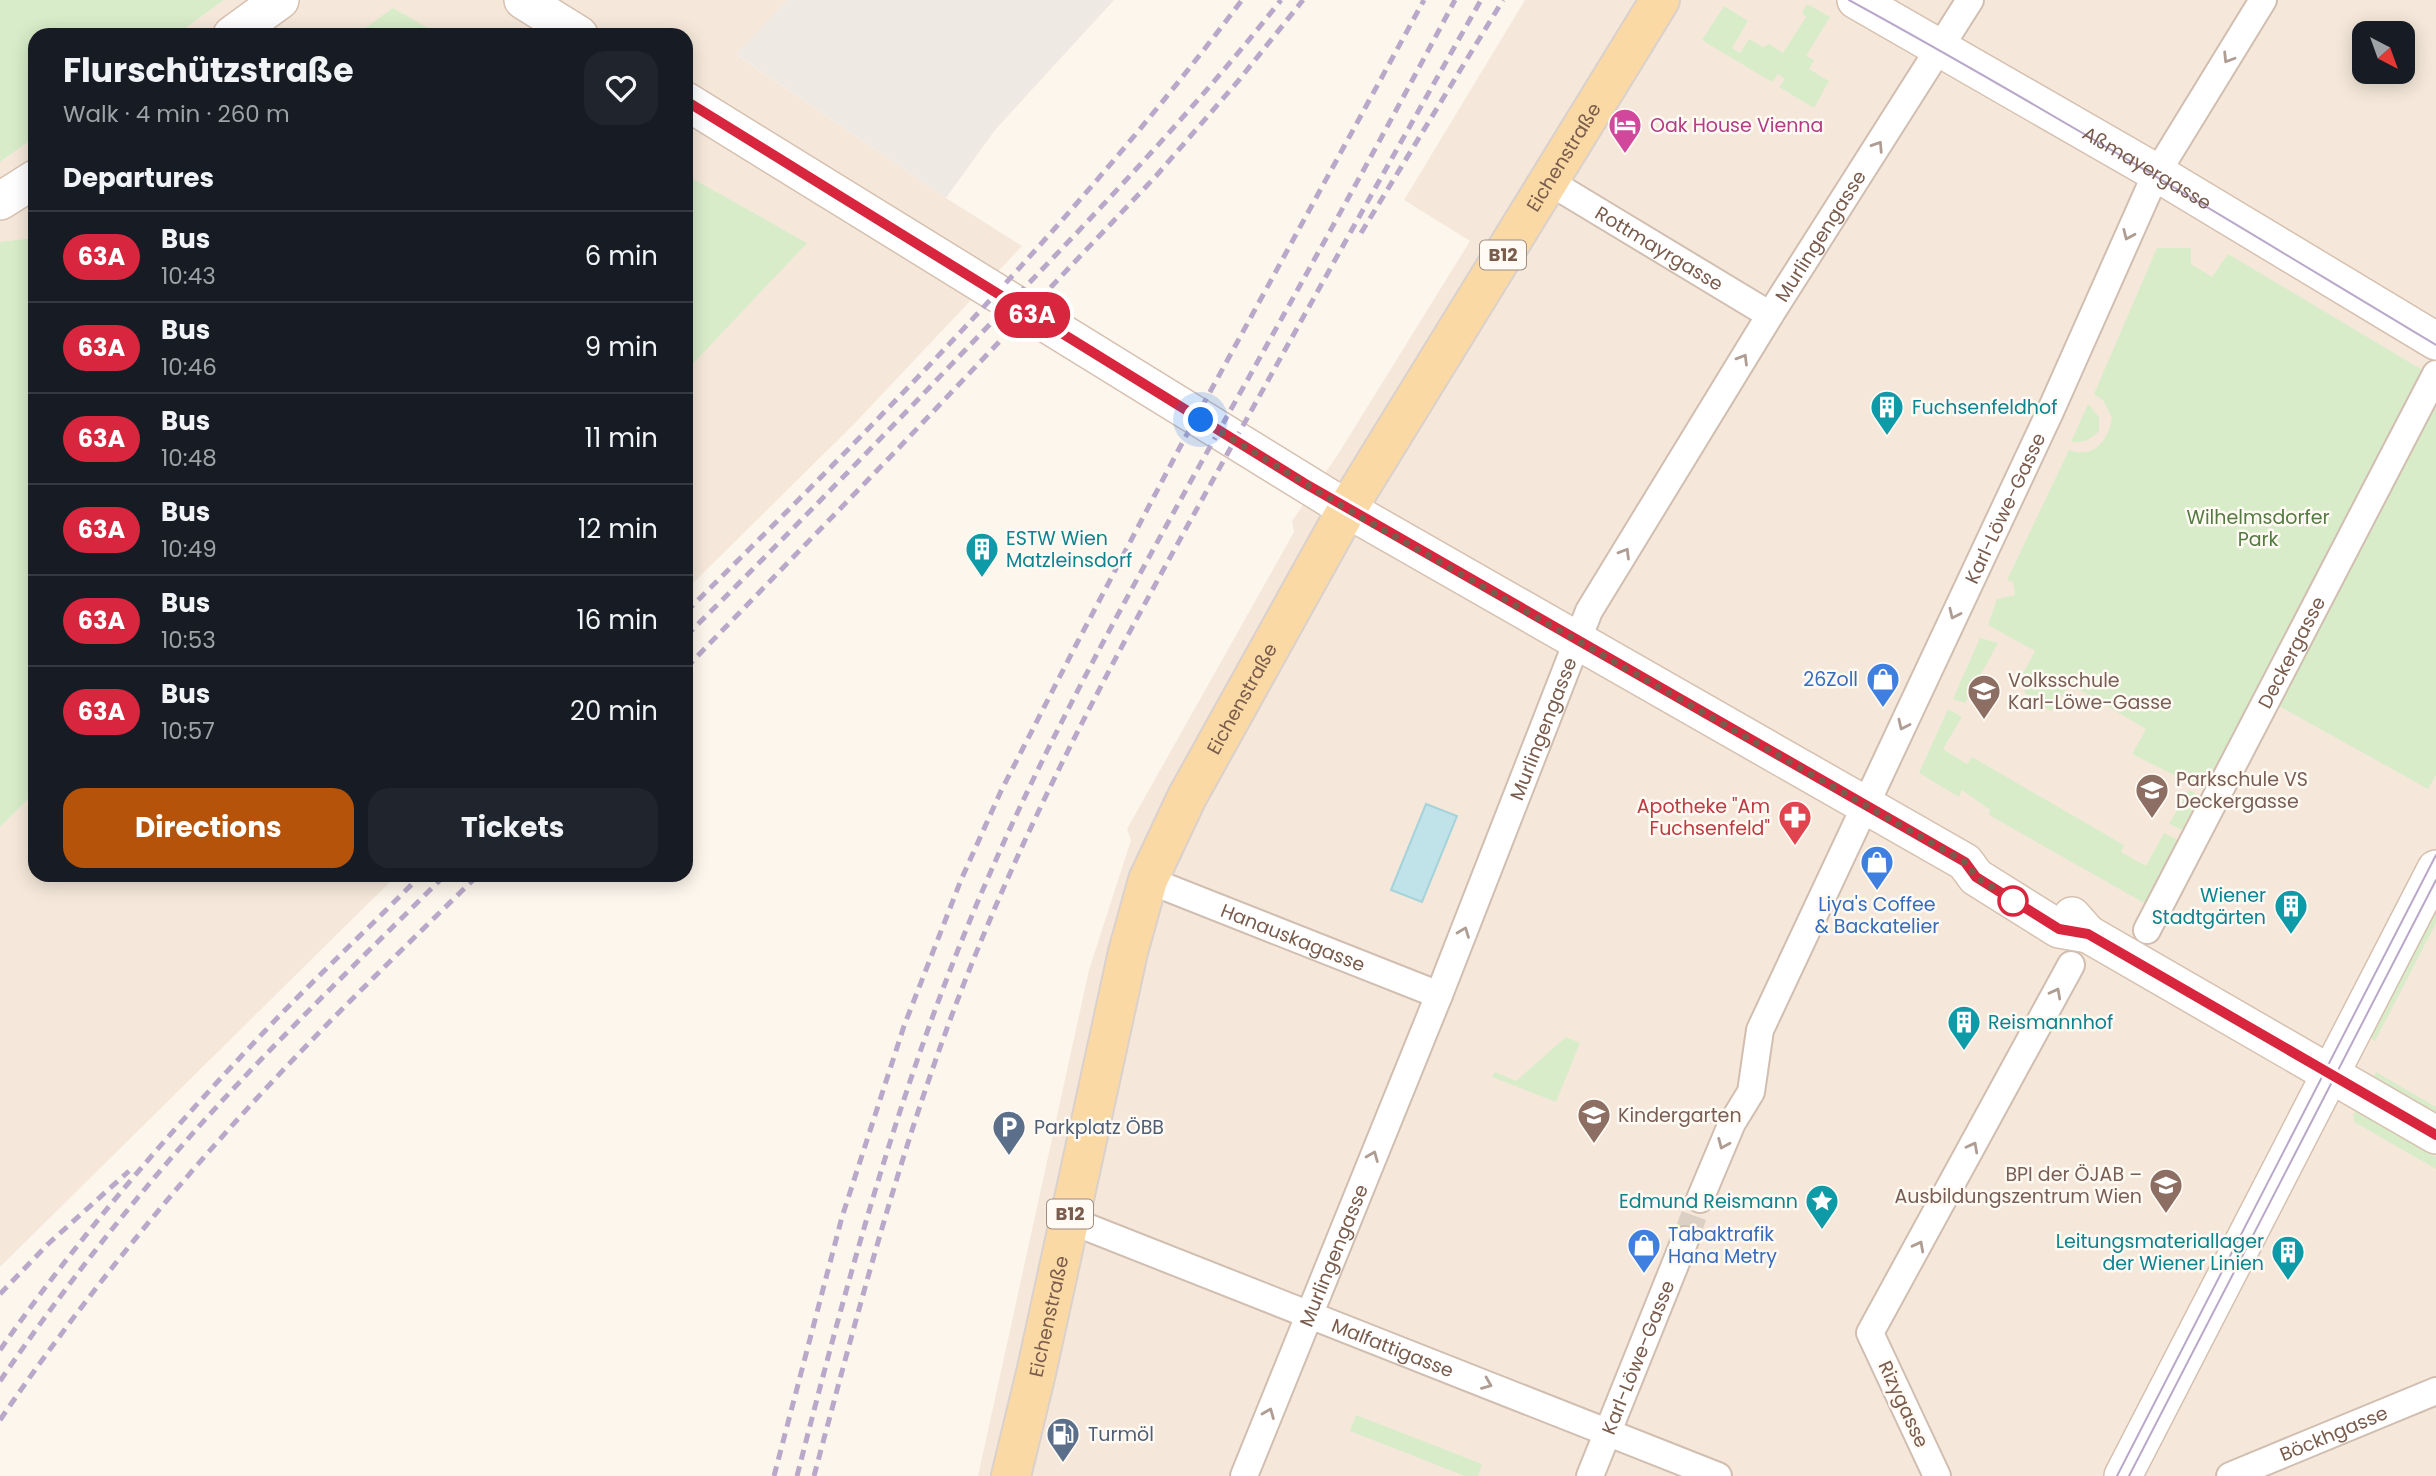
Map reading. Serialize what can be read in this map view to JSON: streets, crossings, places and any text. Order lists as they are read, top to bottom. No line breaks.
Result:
{"streets":{"main road":["Eichenstraße","B12"],"street":["Aßmayergasse","Murlingengasse","Rottmayrgasse","Karl-Löwe-Gasse","Deckergasse","Hanauskagasse","Malfattigasse","Rizygasse","Böckhgasse"]},"crossings":[["Eichenstraße","Rottmayrgasse"],["Eichenstraße","Hanauskagasse"],["Eichenstraße","Malfattigasse"],["Aßmayergasse","Murlingengasse"],["Aßmayergasse","Karl-Löwe-Gasse"],["Murlingengasse","Rottmayrgasse"],["Murlingengasse","Hanauskagasse"],["Murlingengasse","Malfattigasse"],["Karl-Löwe-Gasse","Malfattigasse"]],"one_way":["Murlingengasse","Karl-Löwe-Gasse","Malfattigasse","Rizygasse"],"parks":["Wilhelmsdorfer Park"],"places":{"hotel":["Oak House Vienna"],"building":["Fuchsenfeldhof","ESTW Wien Matzleinsdorf","Wiener Stadtgärten","Reismannhof","Leitungsmateriallager der Wiener Linien"],"shop":["26Zoll","Liya's Coffee & Backatelier","Tabaktrafik Hana Metry"],"school or university":["Volksschule Karl-Löwe-Gasse","Parkschule VS Deckergasse","Kindergarten","BPI der ÖJAB – Ausbildungszentrum Wien"],"pharmacy":["Apotheke \"Am Fuchsenfeld\""],"parking":["Parkplatz ÖBB"],"place":["Edmund Reismann"],"fuel station":["Turmöl"]},"lines":["bus line 63A"],"north":"bottom right","page":{"on_map":"63A","heading":[["Flurschützstraße","Walk · 4 min · 260 m"],"Departures"],"list":[{"mark":"63A","name":"Bus","note":"10:43","value":"6 min"},{"mark":"63A","name":"Bus","note":"10:46","value":"9 min"},{"mark":"63A","name":"Bus","note":"10:48","value":"11 min"},{"mark":"63A","name":"Bus","note":"10:49","value":"12 min"},{"mark":"63A","name":"Bus","note":"10:53","value":"16 min"},{"mark":"63A","name":"Bus","note":"10:57","value":"20 min"}],"buttons":["Directions","Tickets"]}}
